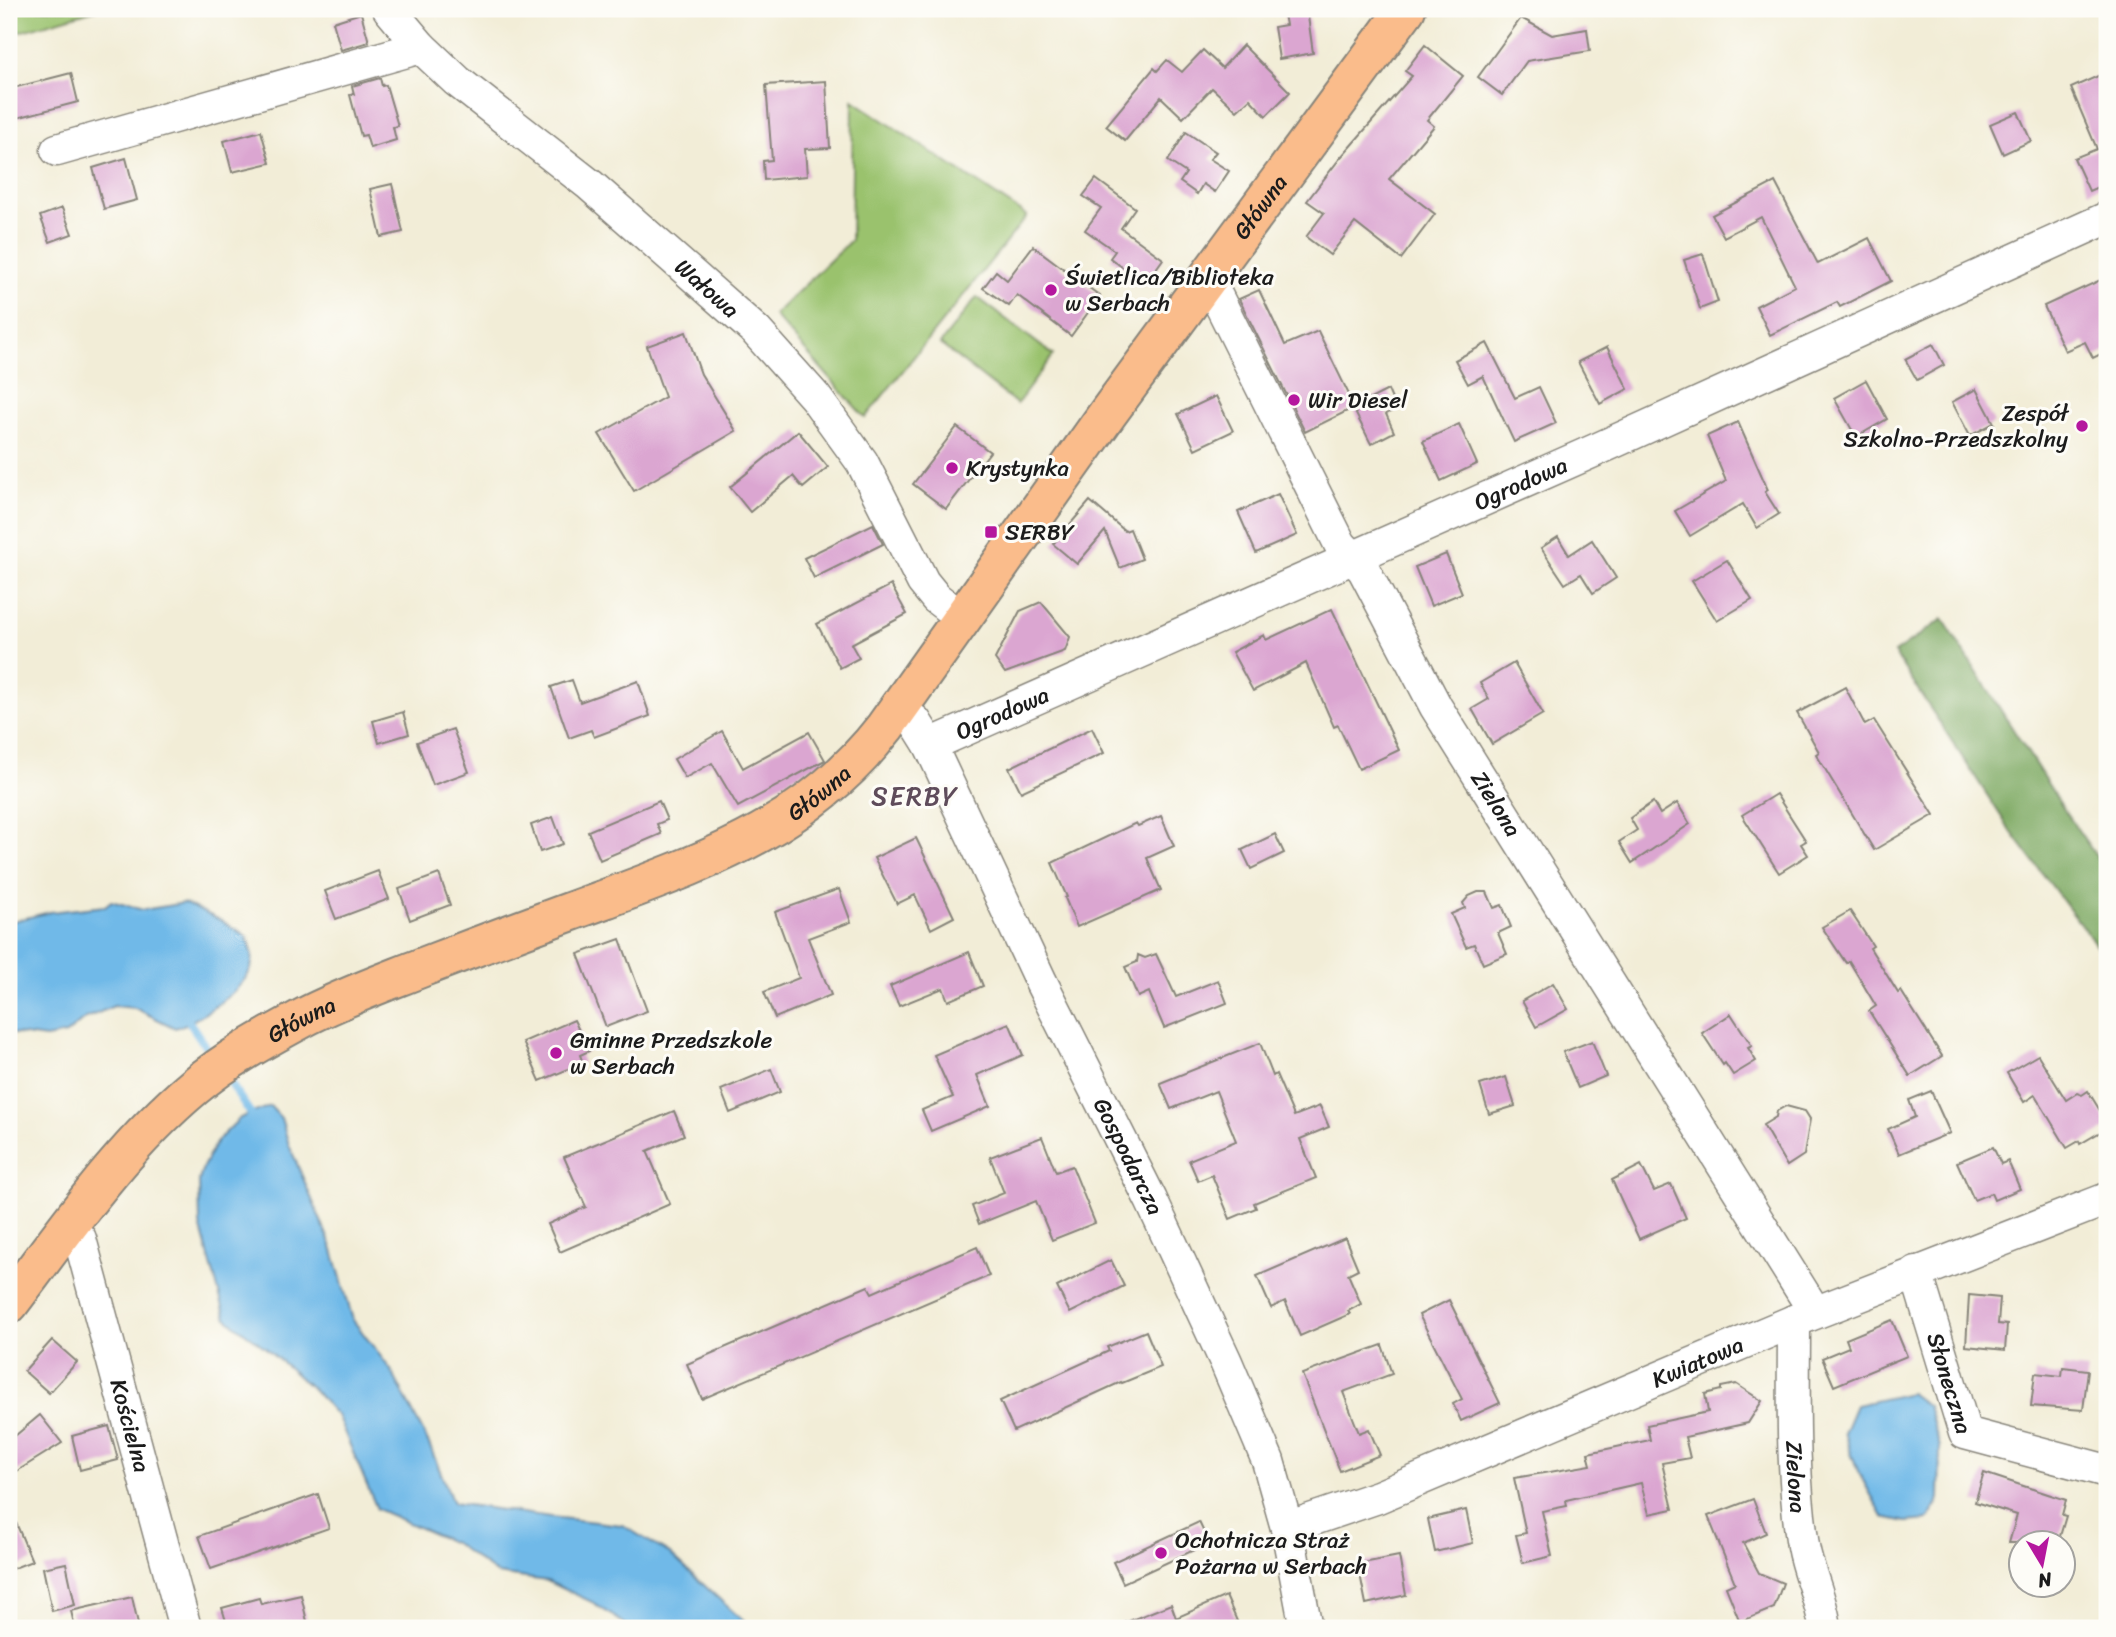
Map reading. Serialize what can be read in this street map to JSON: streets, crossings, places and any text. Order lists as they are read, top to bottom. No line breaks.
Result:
{"streets":{"main road":["Główna"],"street":["Wałowa","Ogrodowa","Zielona","Gospodarcza","Kwiatowa","Słoneczna","Kościelna"]},"crossings":[["Główna","Wałowa"],["Główna","Zielona"],["Główna","Gospodarcza"],["Główna","Kościelna"],["Ogrodowa","Zielona"],["Ogrodowa","Gospodarcza"],["Zielona","Kwiatowa"],["Gospodarcza","Kwiatowa"],["Kwiatowa","Słoneczna"]],"districts":["SERBY"],"places":{"other":["Świetlica/Biblioteka w Serbach","Wir Diesel","Zespół Szkolno-Przedszkolny","Krystynka","Gminne Przedszkole w Serbach","Ochotnicza Straż Pożarna w Serbach"],"transit":["SERBY"]},"north":"bottom"}
